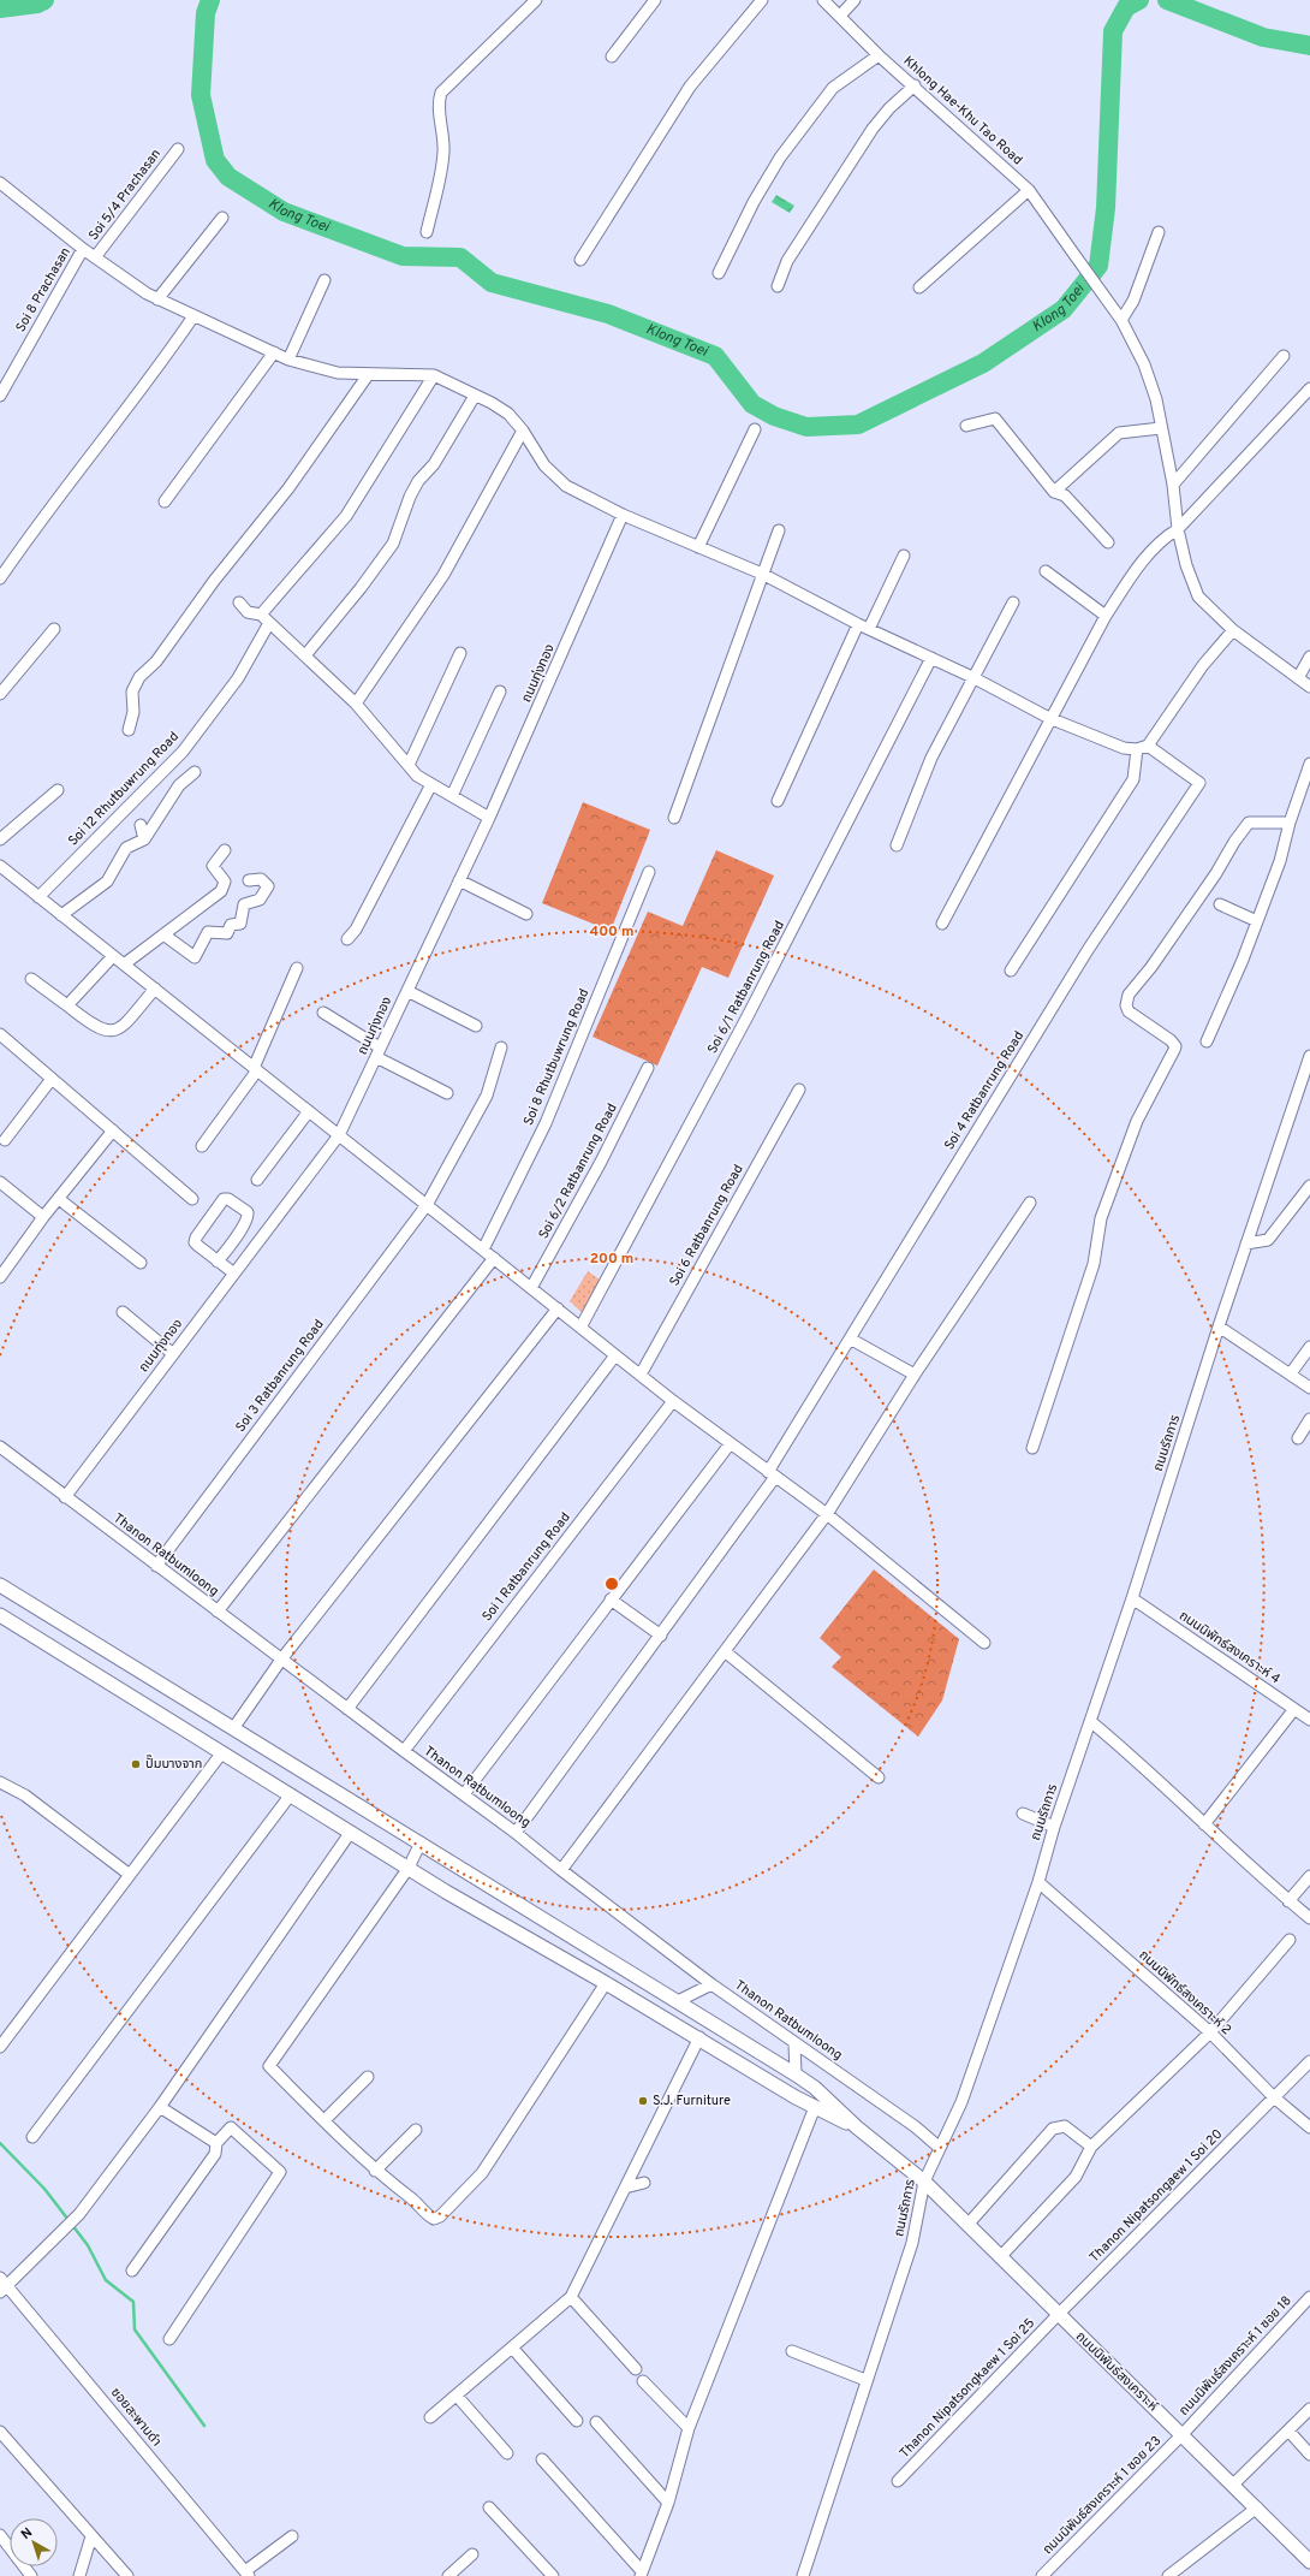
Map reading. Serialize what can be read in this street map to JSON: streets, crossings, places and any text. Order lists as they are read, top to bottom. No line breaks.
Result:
{"streets":{"main road":["ถนนนิพันธ์สงเคราะห์"],"street":["Khlong Hae-Khu Tao Road","Soi 5/4 Prachasan","Soi 8 Prachasan","ถนนทุ่งทอง","Soi 12 Rhutbuwrung Road","Soi 6/1 Ratbanrung Road","Soi 8 Rhutbuwrung Road","Soi 4 Ratbanrung Road","Soi 6/2 Ratbanrung Road","Soi 6 Ratbanrung Road","Soi 3 Ratbanrung Road","ถนนรัถการ","Thanon Ratbumloong","Soi 1 Ratbanrung Road","ถนนนิพัทธ์สงเคราะห์ 4","ถนนนิพัทธ์สงเคราะห์ 2","Thanon Nipatsongaew 1 Soi 20","ถนนนิพันธ์สงเคราะห์ 1 ซอย 18","Thanon Nipatsongkaew 1 Soi 25","ซอยสะพานดำ","ถนนนิพันธ์สงเคราะห์ 1 ซอย 23"]},"crossings":[["ถนนทุ่งทอง","Thanon Ratbumloong"],["Soi 4 Ratbanrung Road","Thanon Ratbumloong"],["Soi 3 Ratbanrung Road","Thanon Ratbumloong"],["ถนนรัถการ","Thanon Ratbumloong"],["ถนนรัถการ","ถนนนิพัทธ์สงเคราะห์ 4"],["ถนนรัถการ","ถนนนิพัทธ์สงเคราะห์ 2"],["ถนนรัถการ","ถนนนิพันธ์สงเคราะห์"],["Thanon Ratbumloong","Soi 1 Ratbanrung Road"],["ถนนนิพัทธ์สงเคราะห์ 2","Thanon Nipatsongaew 1 Soi 20"],["Thanon Nipatsongaew 1 Soi 20","ถนนนิพันธ์สงเคราะห์"],["Thanon Nipatsongaew 1 Soi 20","Thanon Nipatsongkaew 1 Soi 25"],["ถนนนิพันธ์สงเคราะห์ 1 ซอย 18","ถนนนิพันธ์สงเคราะห์"],["ถนนนิพันธ์สงเคราะห์ 1 ซอย 18","ถนนนิพันธ์สงเคราะห์ 1 ซอย 23"],["ถนนนิพันธ์สงเคราะห์","Thanon Nipatsongkaew 1 Soi 25"],["ถนนนิพันธ์สงเคราะห์","ถนนนิพันธ์สงเคราะห์ 1 ซอย 23"]],"water":["Klong Toei"],"places":["ปั๊มบางจาก","S.J. Furniture"],"north":"top left","rings":["400 m","200 m"]}
